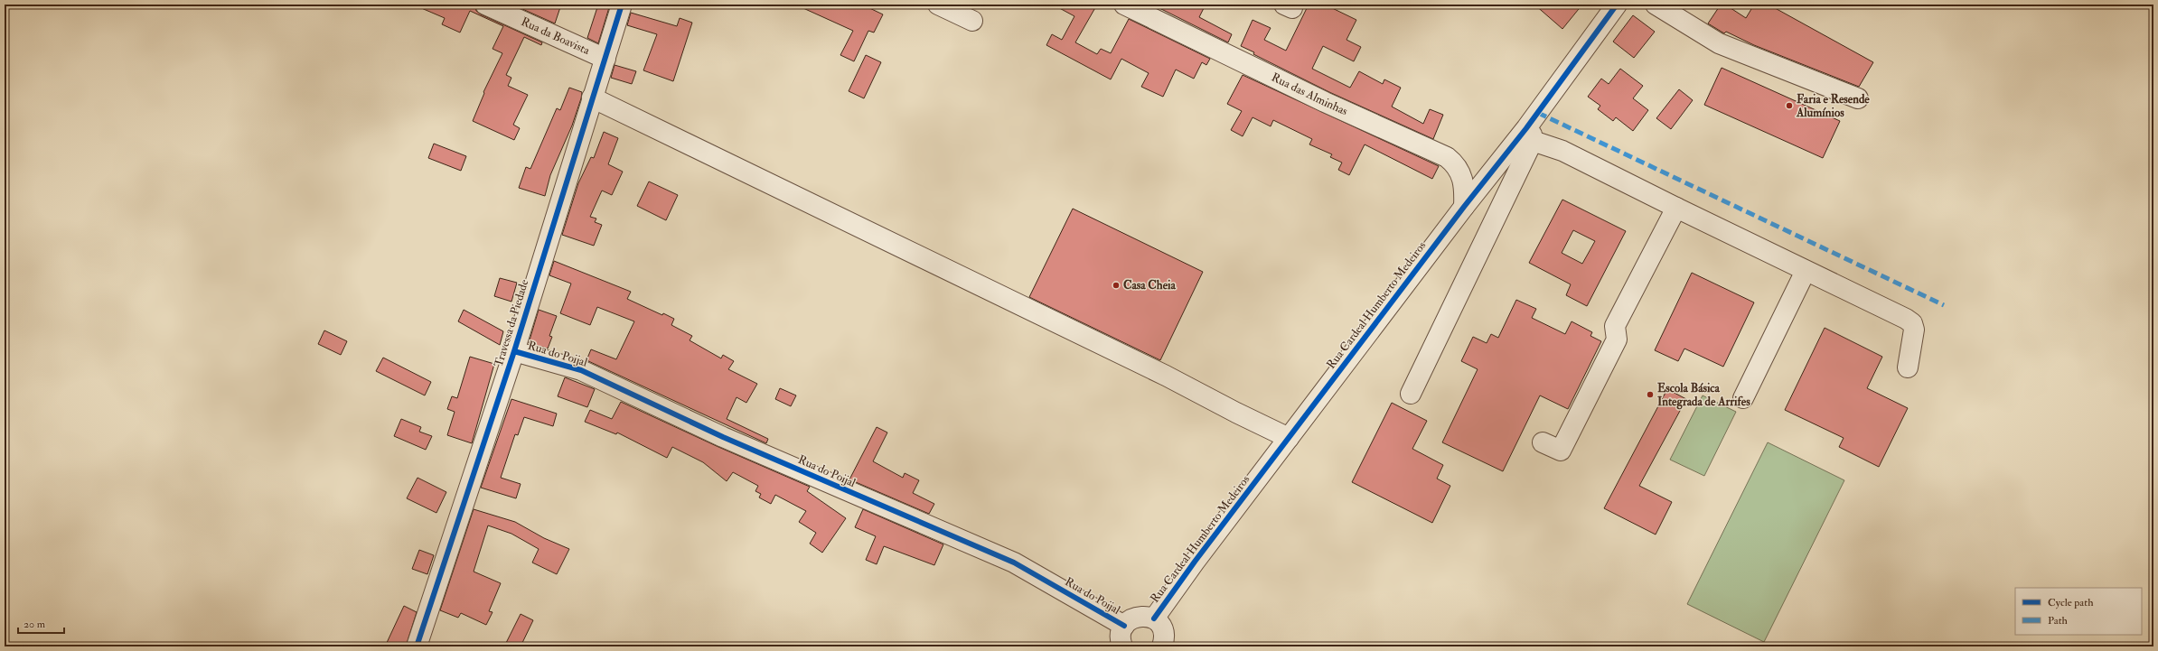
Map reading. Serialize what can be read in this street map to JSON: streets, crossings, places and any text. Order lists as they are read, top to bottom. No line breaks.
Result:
{"streets":{"street":["Rua da Boavista","Rua das Alminhas","Rua Cardeal Humberto Medeiros","Travessa da Piedade","Rua do Poijal"]},"crossings":[["Rua da Boavista","Travessa da Piedade"],["Rua das Alminhas","Rua Cardeal Humberto Medeiros"],["Travessa da Piedade","Rua do Poijal"]],"places":["Faria e Resende Alumínios","Casa Cheia","Escola Básica Integrada de Arrifes"],"legend":["Cycle path","Path"],"scale_bar":"20 m"}
